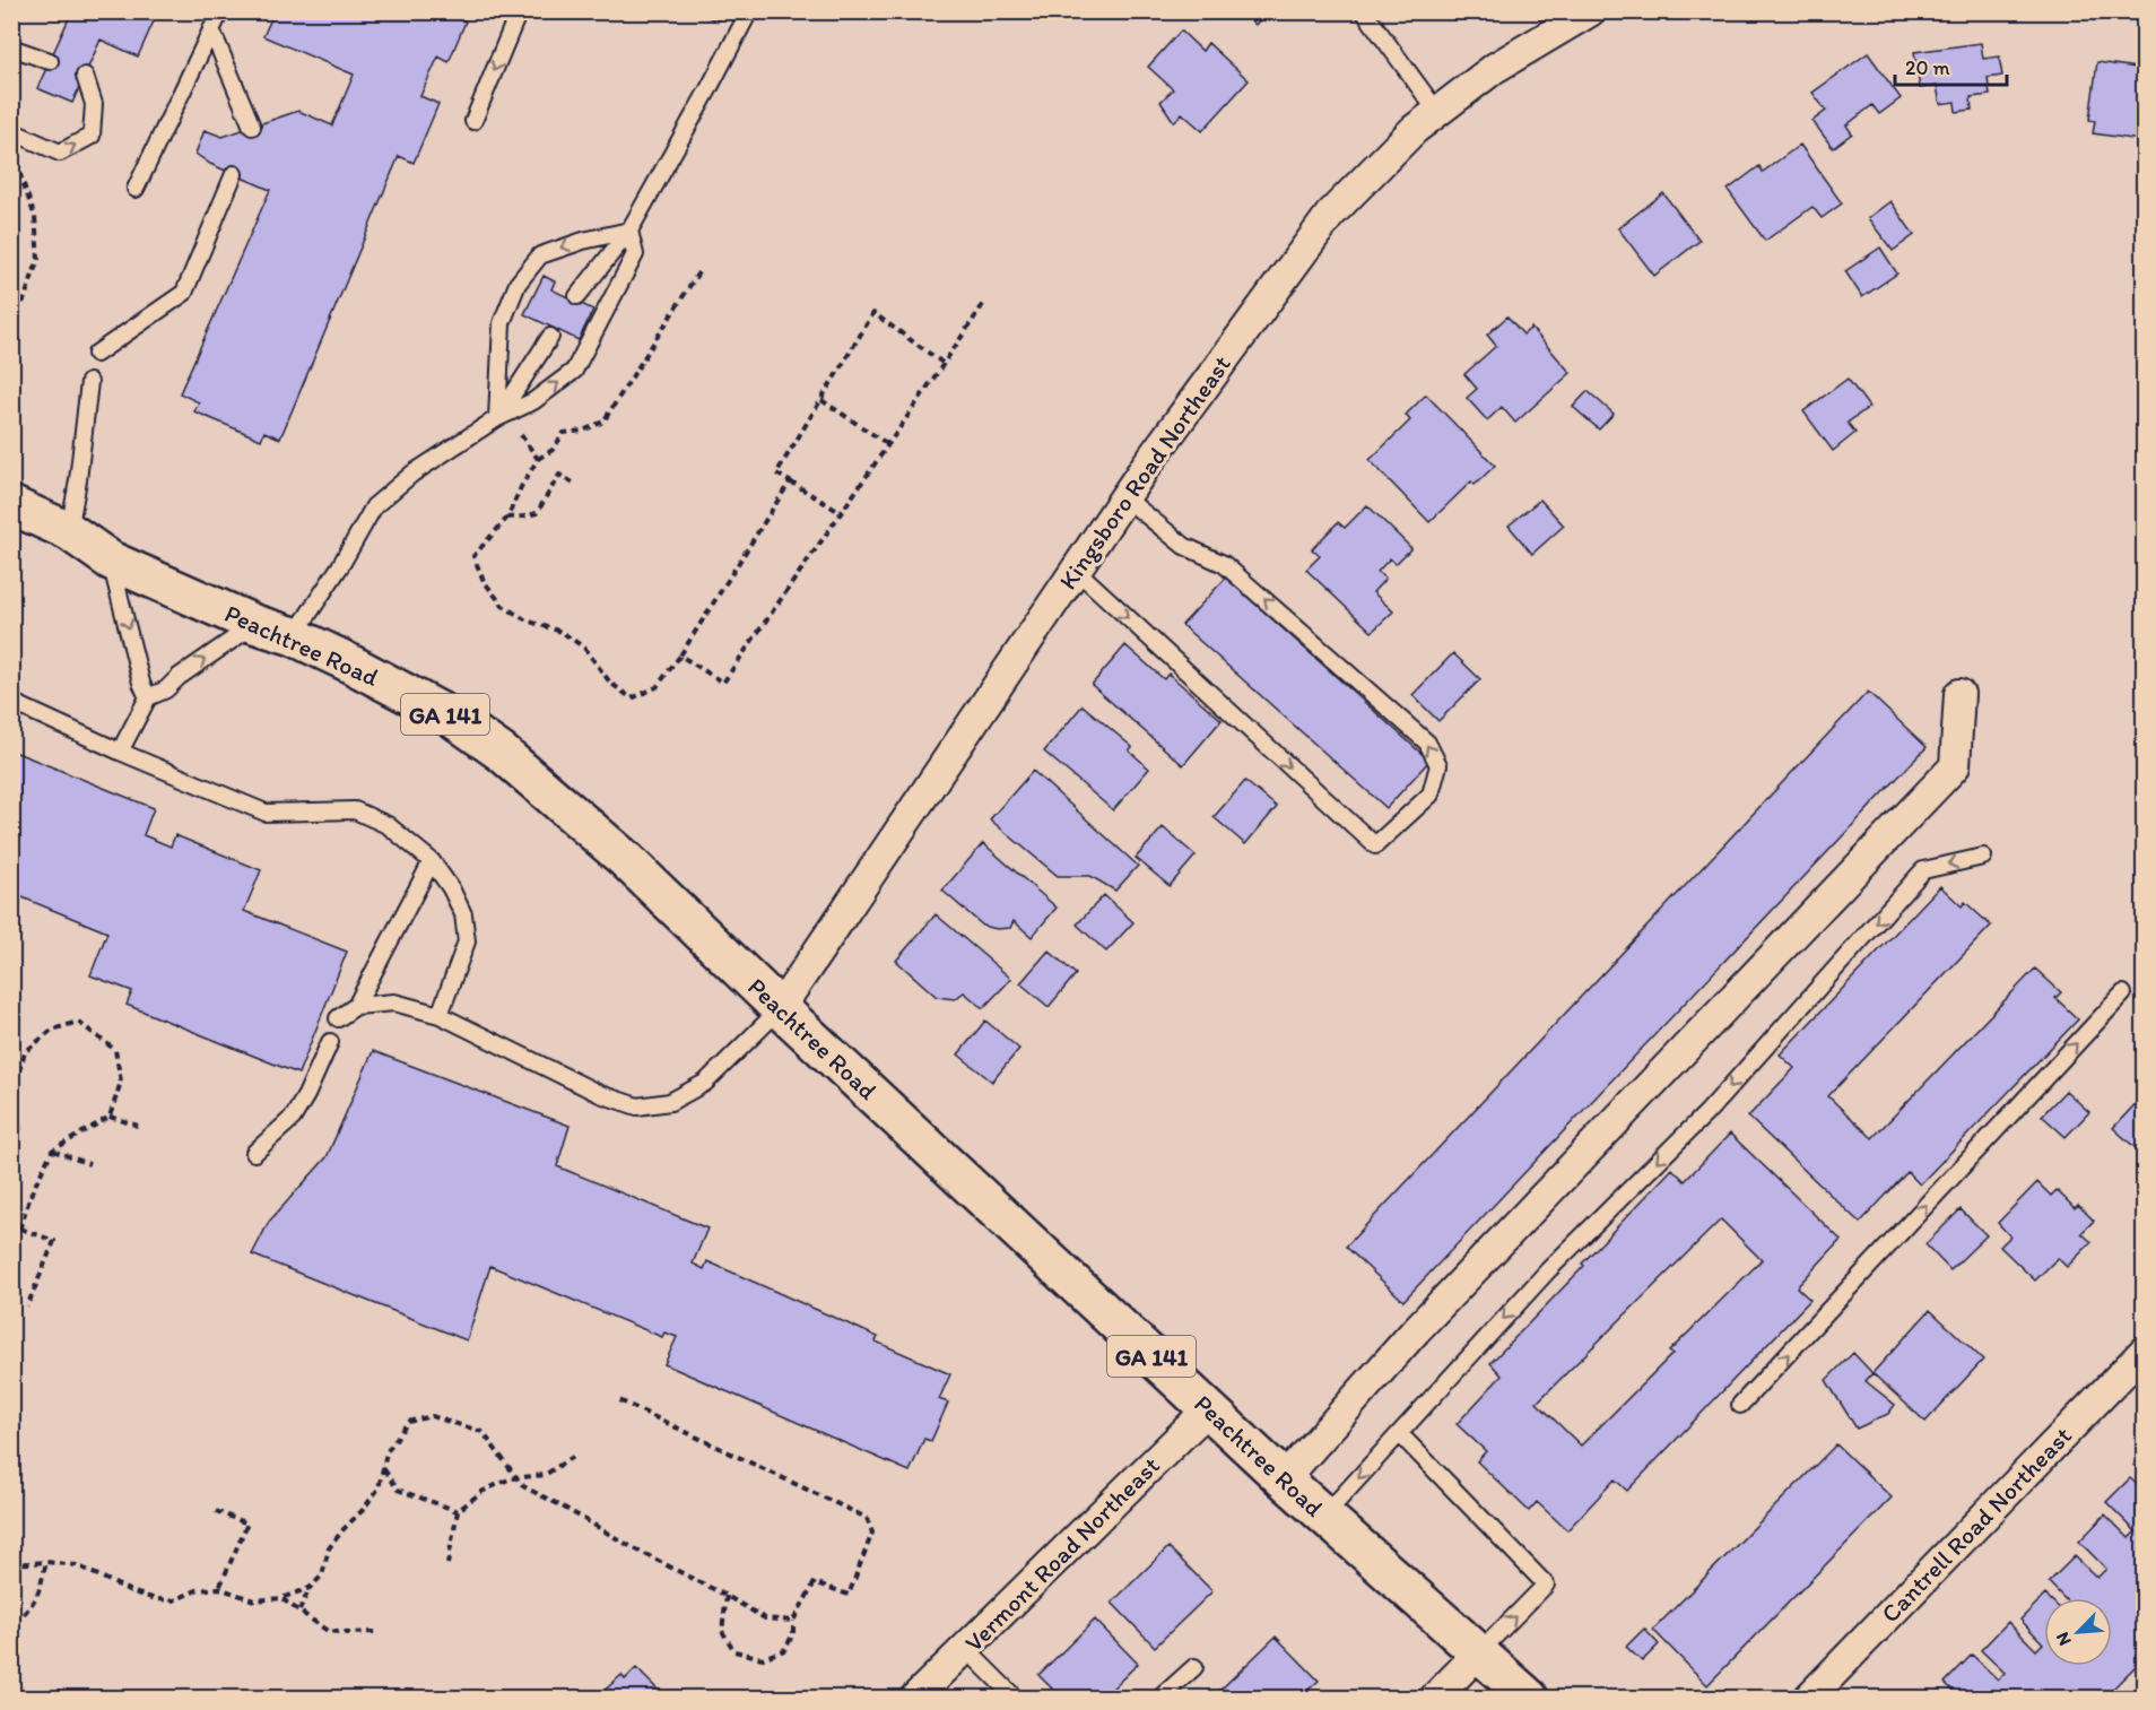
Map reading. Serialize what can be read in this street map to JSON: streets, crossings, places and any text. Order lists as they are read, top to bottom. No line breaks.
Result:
{"streets":{"highway":["Peachtree Road","GA 141"],"street":["Kingsboro Road Northeast","Cantrell Road Northeast","Vermont Road Northeast"]},"crossings":[["Kingsboro Road Northeast","Peachtree Road"],["Peachtree Road","Vermont Road Northeast"]],"scale_bar":"20 m","north":"bottom left"}
